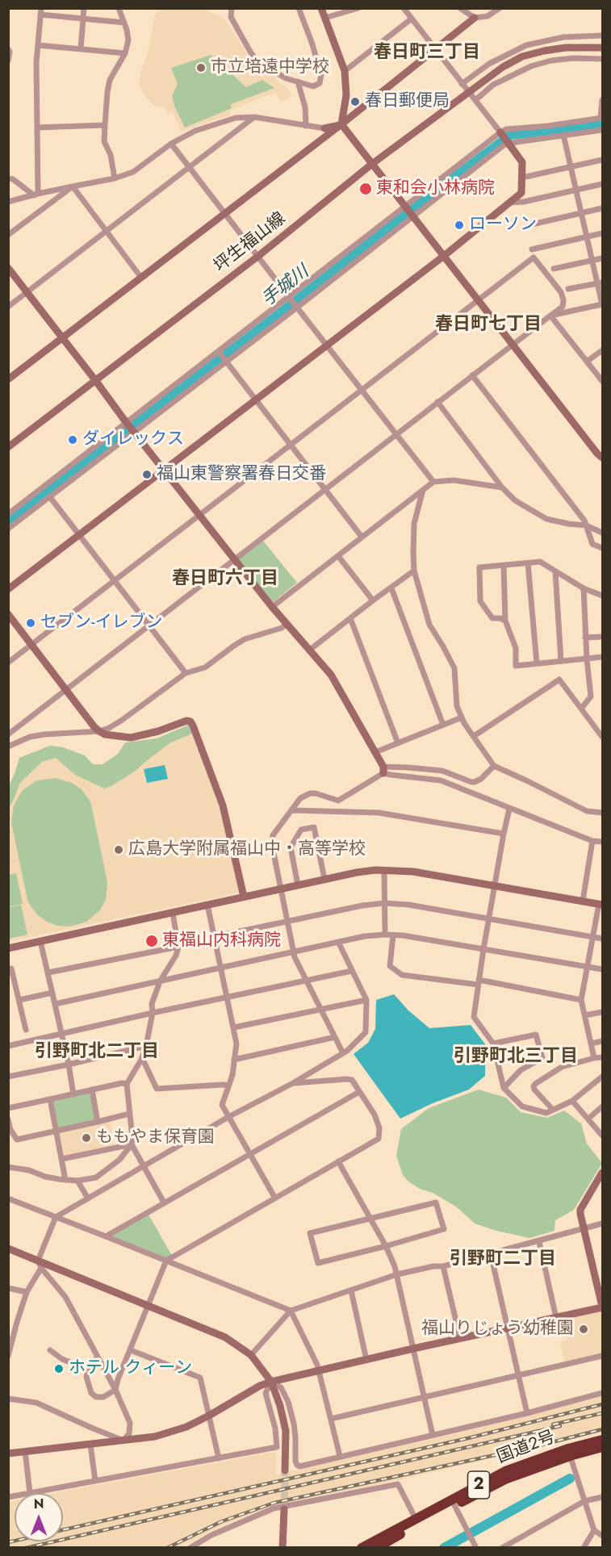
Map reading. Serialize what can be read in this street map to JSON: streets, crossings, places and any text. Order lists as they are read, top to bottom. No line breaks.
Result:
{"streets":{"highway":["国道2号","2"],"street":["坪生福山線"]},"districts":["春日町三丁目","春日町七丁目","春日町六丁目","引野町北二丁目","引野町北三丁目","引野町二丁目"],"water":["手城川"],"places":["市立培遠中学校","春日郵便局","東和会小林病院","ローソン","ダイレックス","福山東警察署春日交番","セブン-イレブン","広島大学附属福山中・高等学校","東福山内科病院","ももやま保育園","福山りじょう幼稚園","ホテル クィーン"],"north":"top"}
